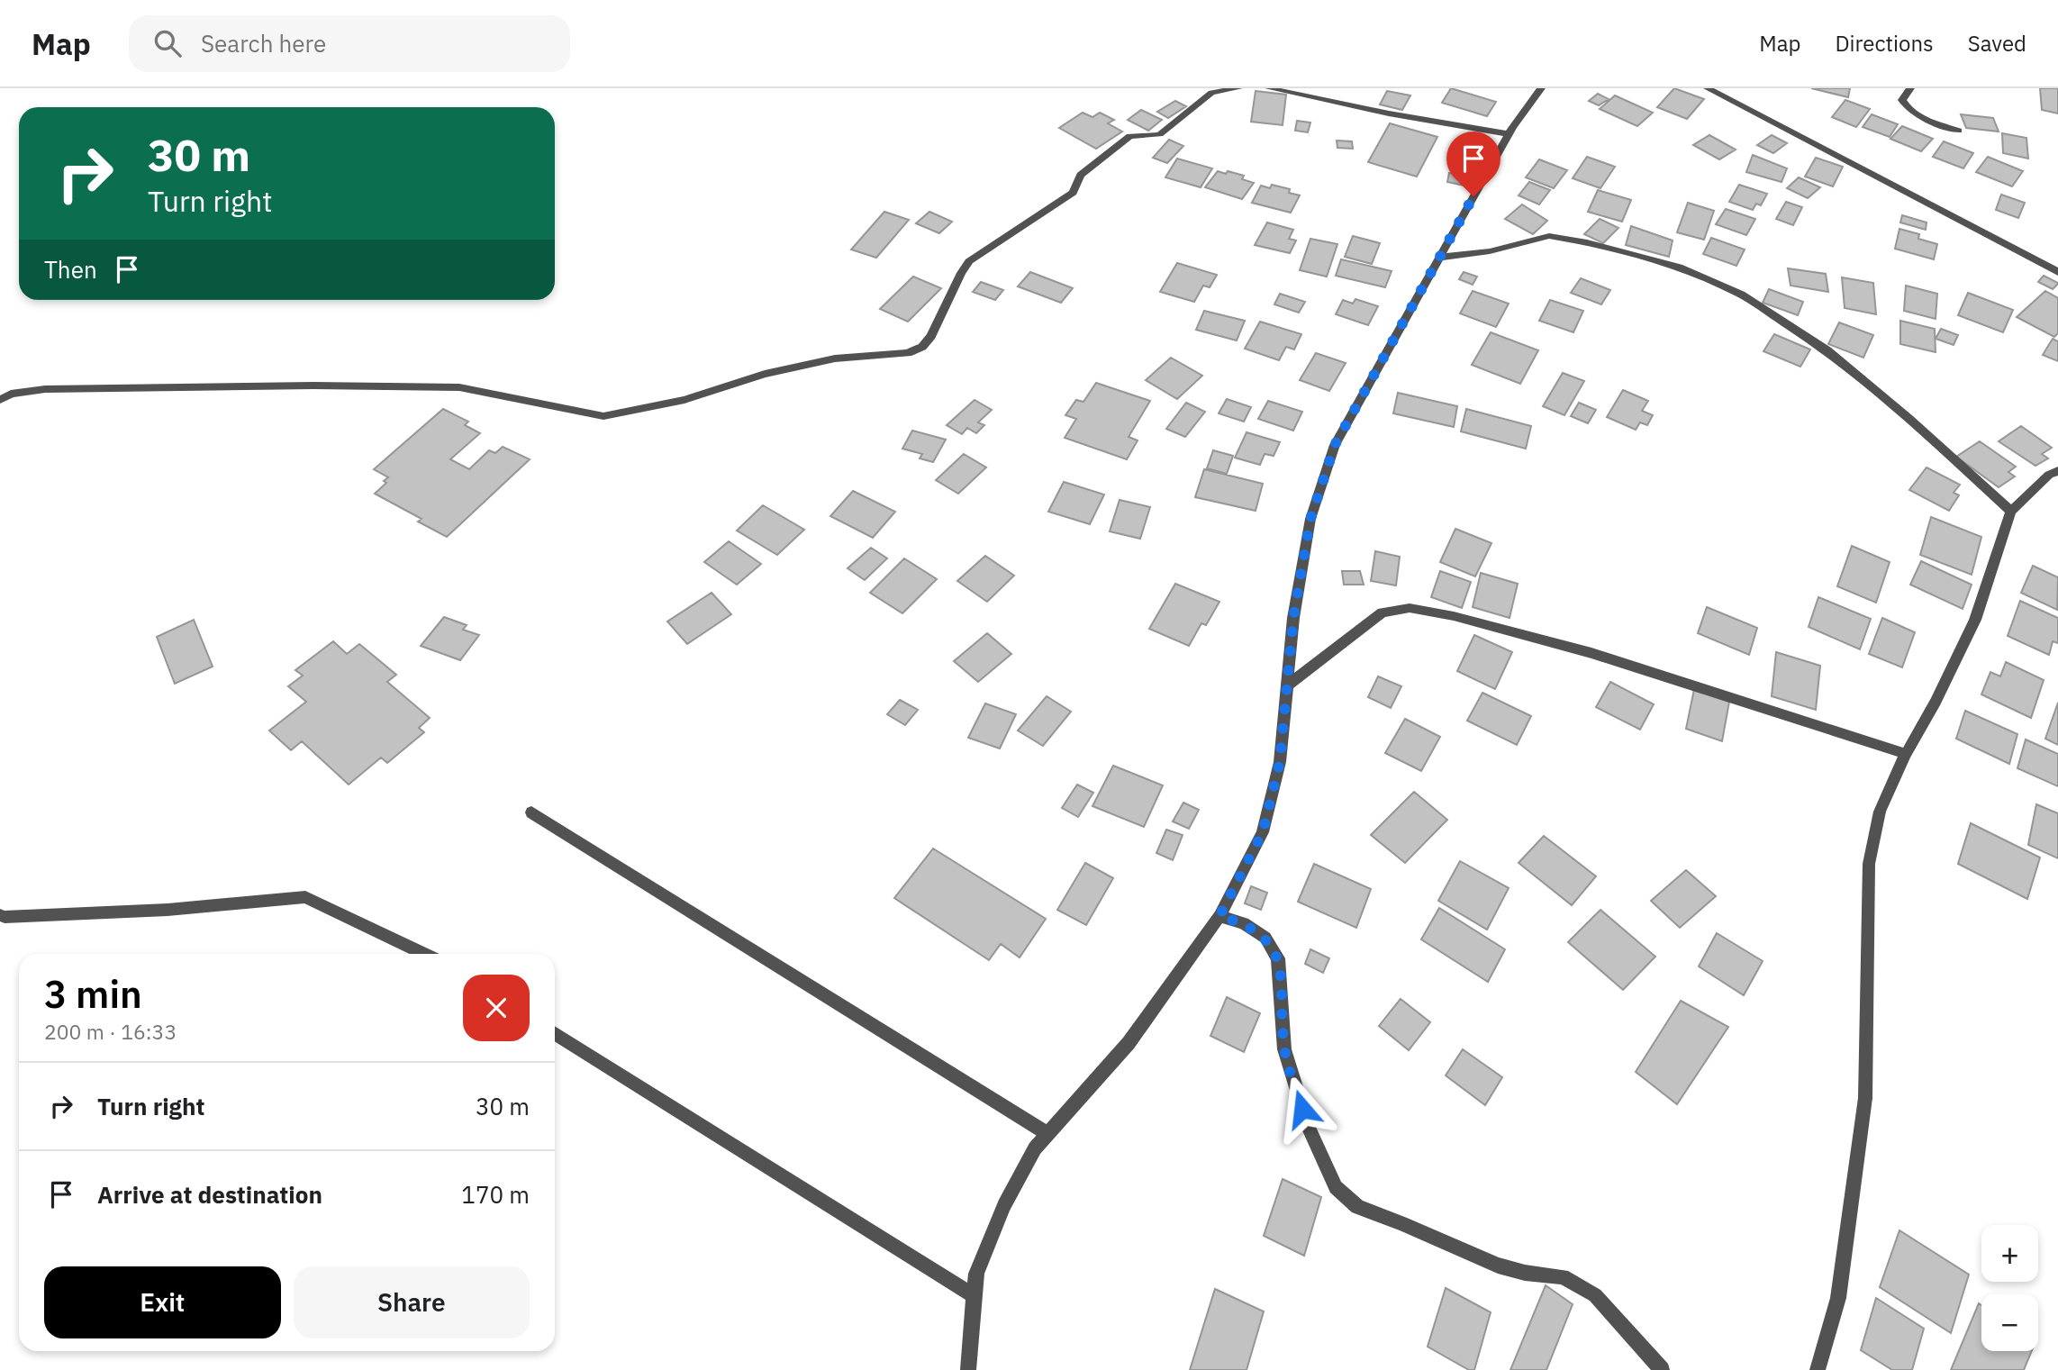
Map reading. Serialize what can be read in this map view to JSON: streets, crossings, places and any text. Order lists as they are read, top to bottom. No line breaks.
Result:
{"page":{"header":"Map","search":"Search here","nav":["Map","Directions","Saved"],"turn":["30 m","Turn right"],"then":"Then","heading":["3 min","200 m · 16:33"],"list":[{"name":"Turn right","value":"30 m"},{"name":"Arrive at destination","value":"170 m"}],"map_buttons":["+","−"],"buttons":["Exit","Share"]}}
